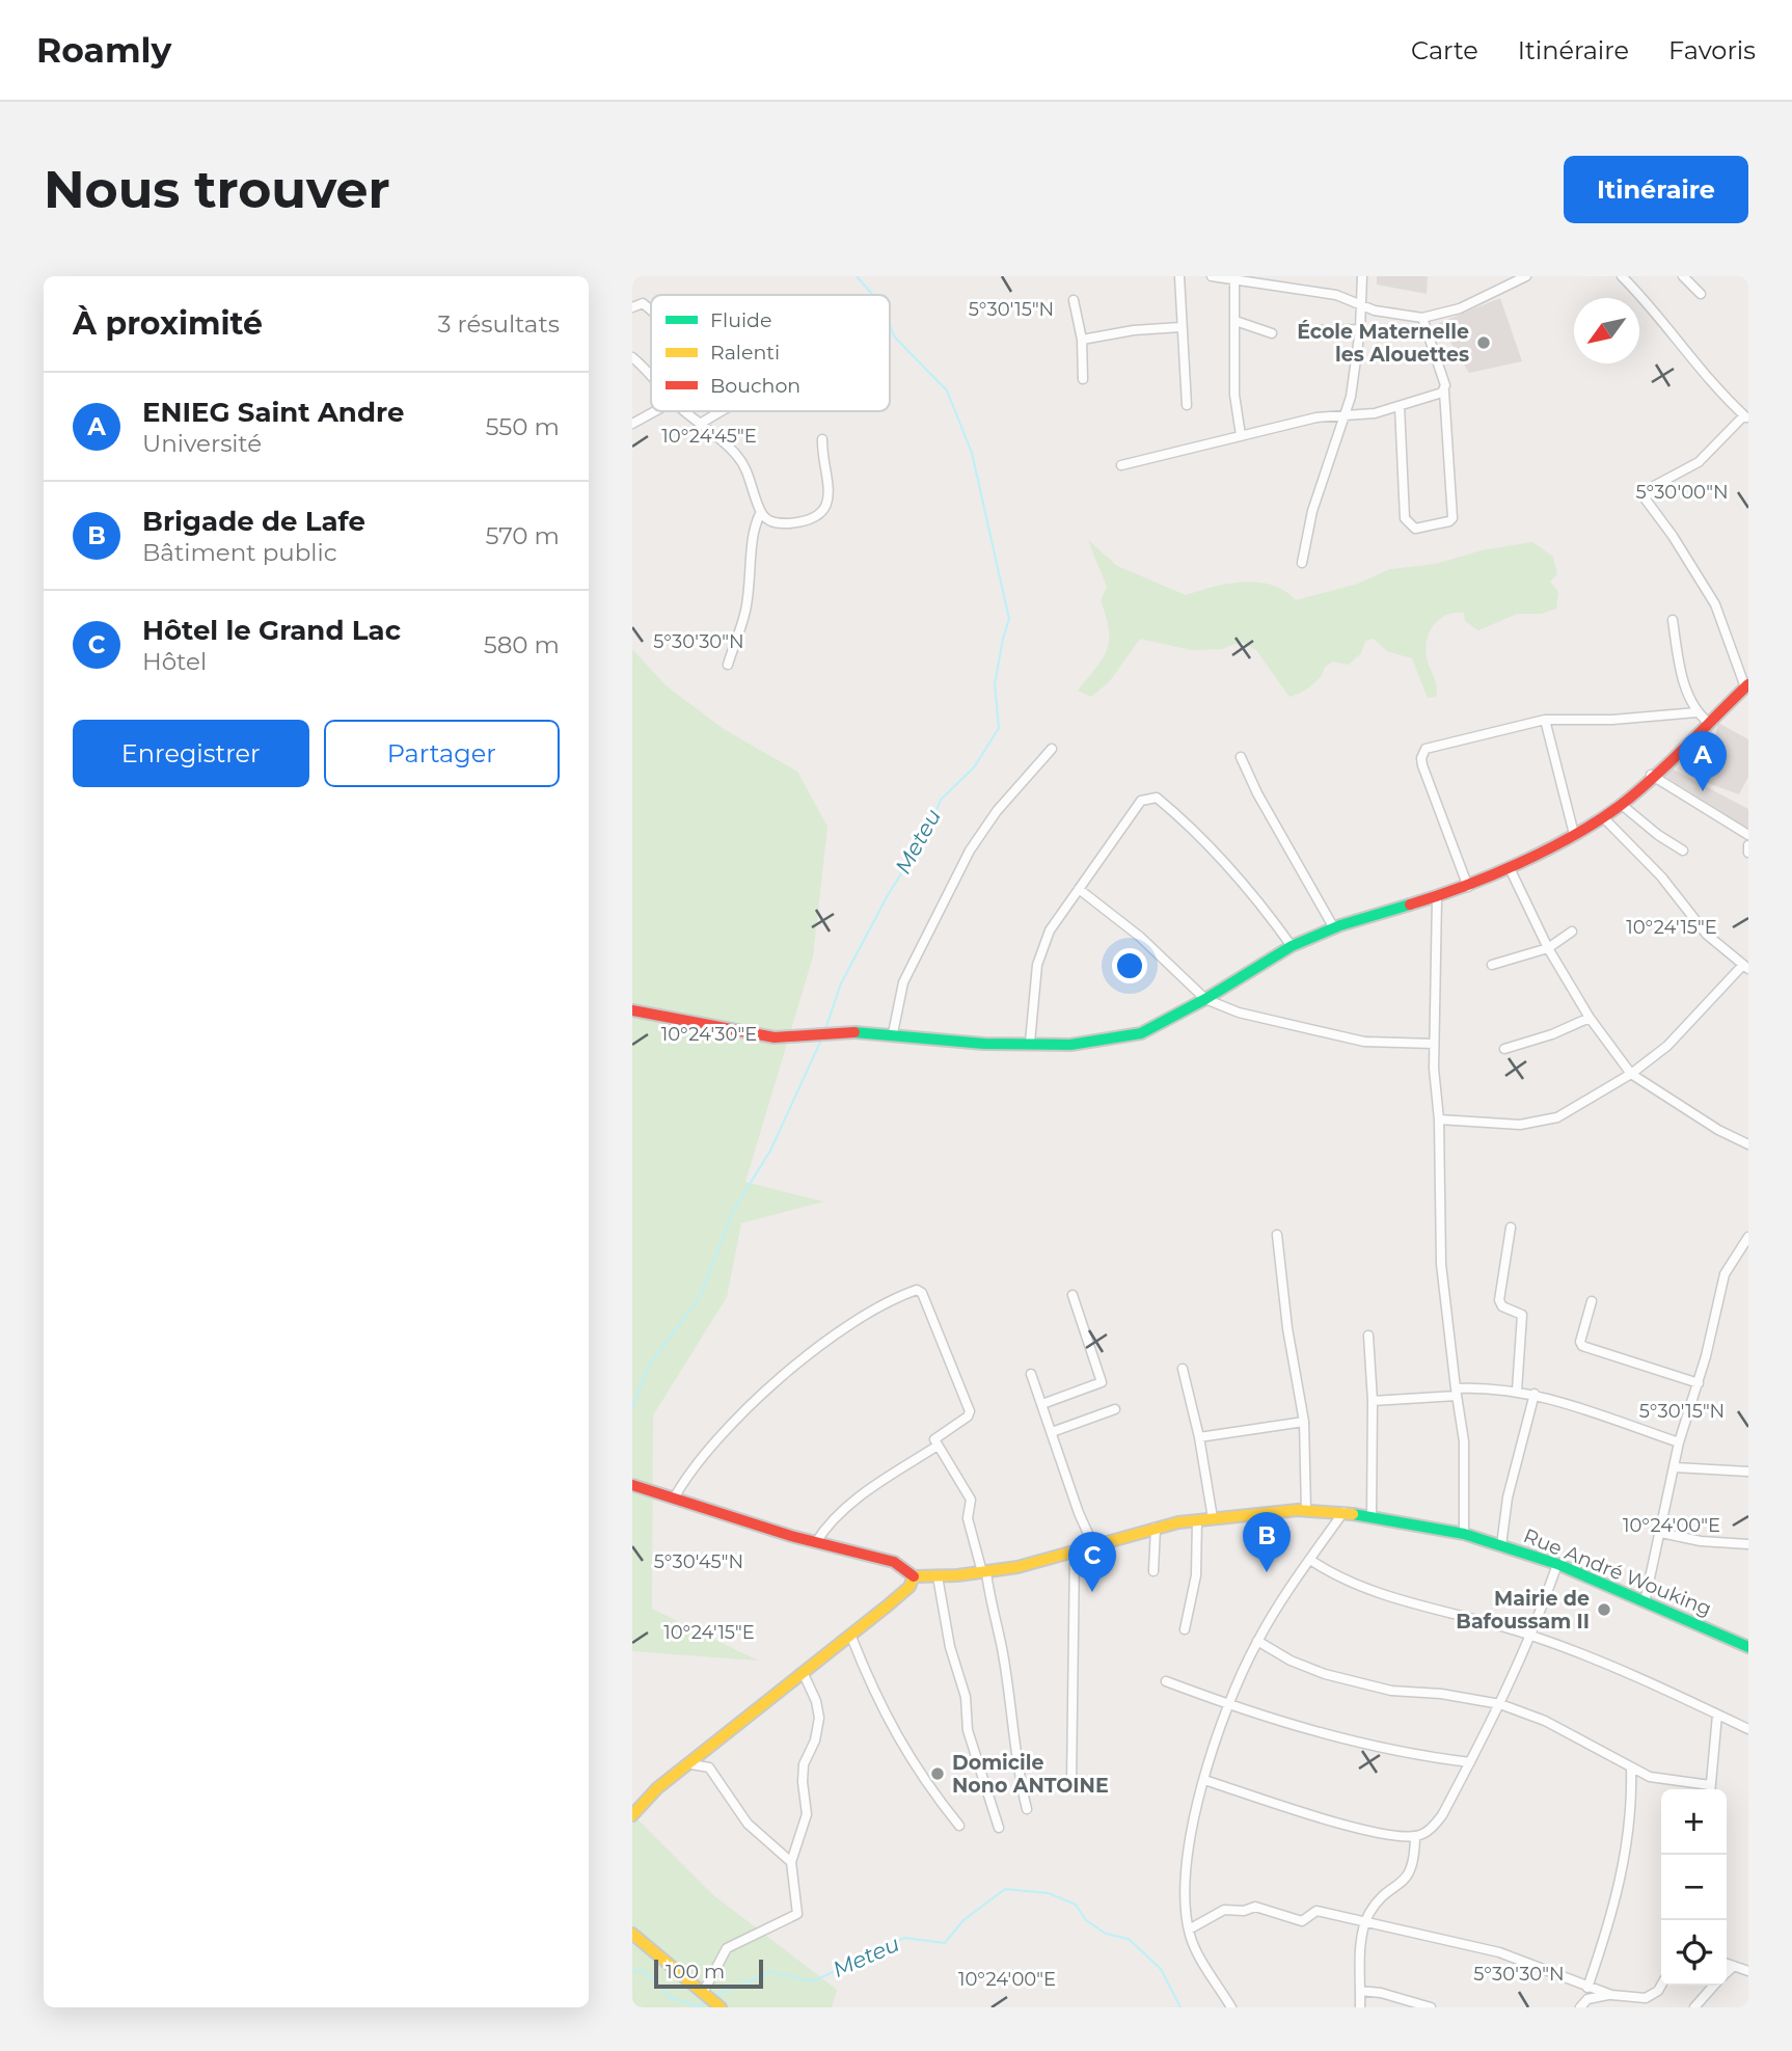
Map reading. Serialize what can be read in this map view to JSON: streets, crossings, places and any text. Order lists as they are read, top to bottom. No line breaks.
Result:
{"streets":{"street":["Rue André Wouking"]},"water":["Meteu"],"places":["École Maternelle les Alouettes","Mairie de Bafoussam II","Domicile Nono ANTOINE"],"legend":["Fluide","Ralenti","Bouchon"],"scale_bar":"100 m","north":"bottom left","page":{"header":"Roamly","nav":["Carte","Itinéraire","Favoris"],"buttons":["Itinéraire",["Enregistrer","Partager"]],"title":"Nous trouver","heading":["À proximité","3 résultats"],"list":[{"mark":"A","name":"ENIEG Saint Andre","note":"Université","value":"550 m"},{"mark":"B","name":"Brigade de Lafe","note":"Bâtiment public","value":"570 m"},{"mark":"C","name":"Hôtel le Grand Lac","note":"Hôtel","value":"580 m"}],"pins":["A","B","C"],"map_buttons":["+","−"],"scale":"100 m"},"coordinates":["5°30'15\"N","10°24'45\"E","5°30'00\"N","5°30'30\"N","10°24'15\"E","10°24'30\"E","10°24'00\"E","5°30'45\"N"]}
